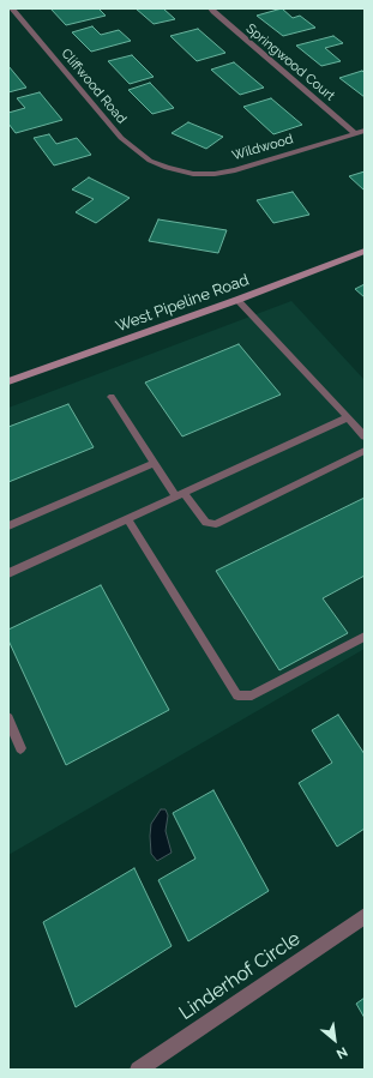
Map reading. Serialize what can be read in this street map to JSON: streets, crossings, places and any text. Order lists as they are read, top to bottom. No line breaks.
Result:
{"streets":{"main road":["West Pipeline Road"],"street":["Springwood Court","Cliffwood Road","Wildwood","Linderhof Circle"]},"crossings":[["Springwood Court","Wildwood"],["Cliffwood Road","Wildwood"]],"north":"bottom right"}
